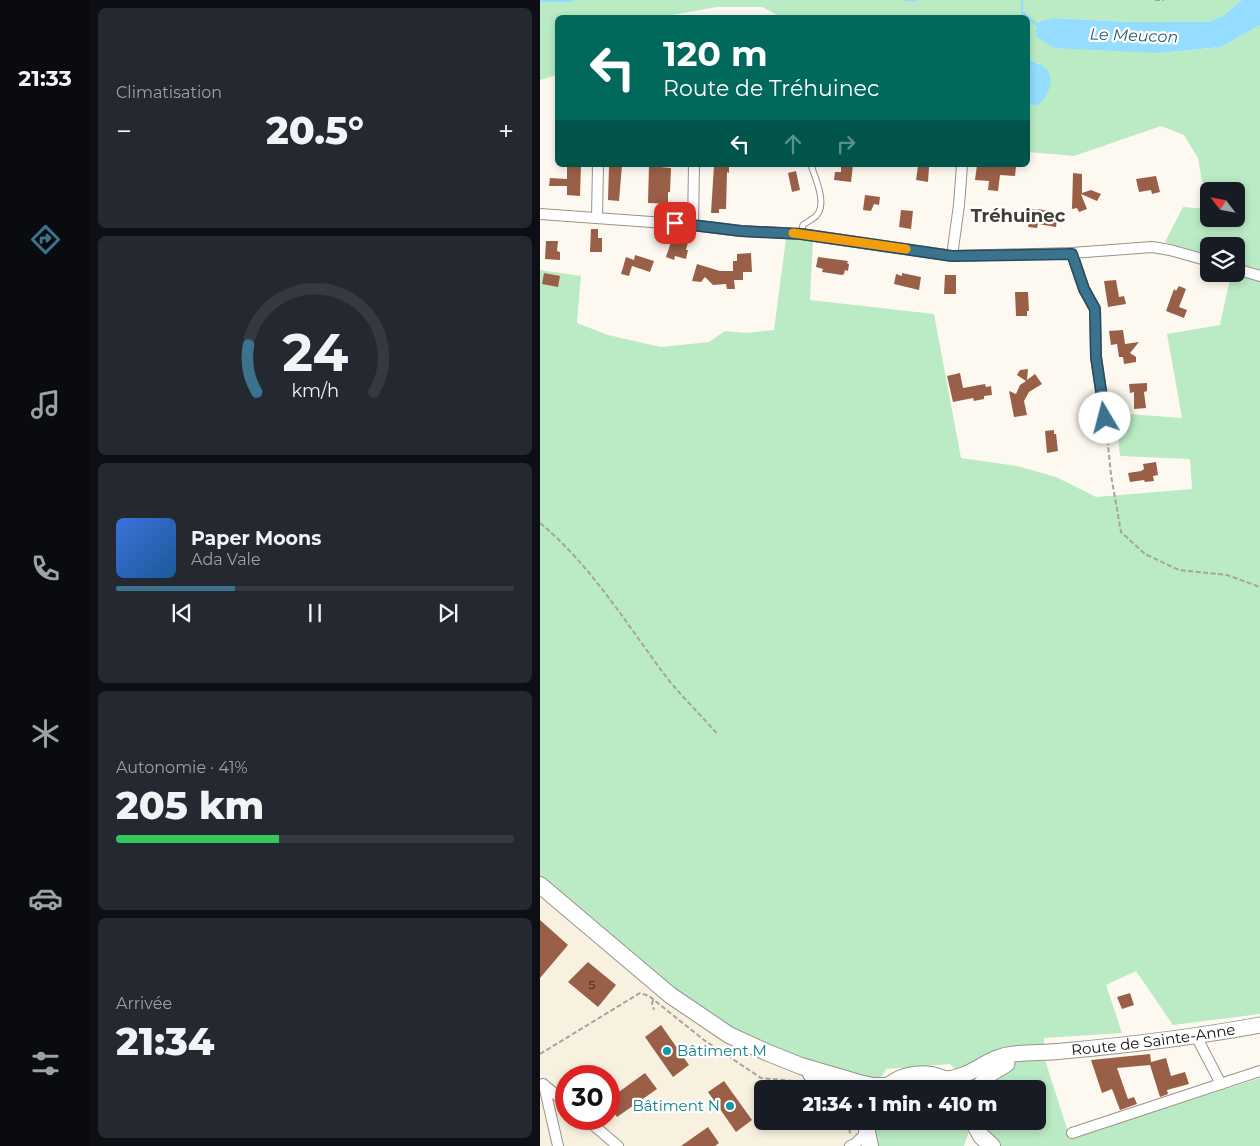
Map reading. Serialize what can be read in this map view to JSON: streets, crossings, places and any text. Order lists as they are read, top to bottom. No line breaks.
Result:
{"streets":{"main road":["Route de Sainte-Anne"]},"districts":["Tréhuinec"],"water":["Le Meucon"],"places":["Bâtiment M","Bâtiment N"],"house_numbers":["5"],"north":"top left","page":{"tabs":"21:33","tile":["Climatisation",["Autonomie · 41%","205 km"],["Arrivée","21:34"]],"turn":["120 m","Route de Tréhuinec"],"heat":["−","20.5°","+"],"song":["Paper Moons","Ada Vale"],"limit":"30","trip":"21:34 · 1 min · 410 m","gauge":["24","km/h"]}}
